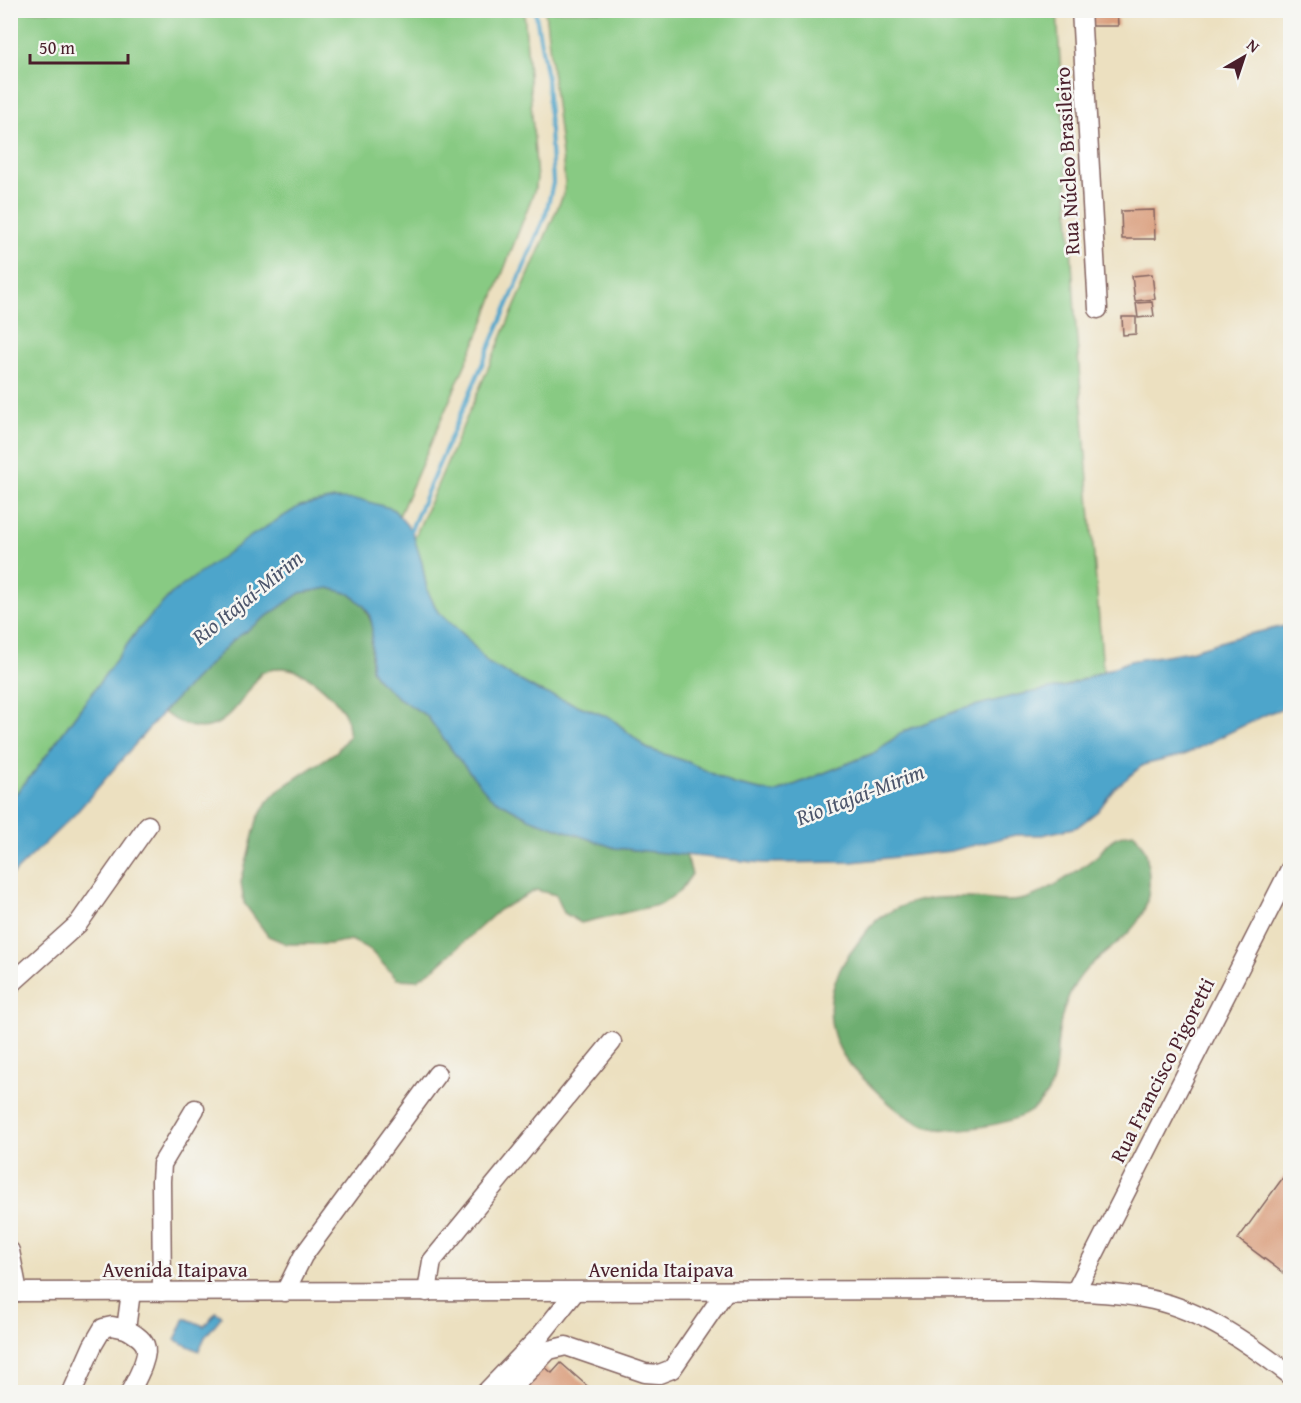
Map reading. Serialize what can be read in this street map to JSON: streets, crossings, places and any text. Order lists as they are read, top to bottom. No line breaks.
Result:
{"streets":{"street":["Rua Núcleo Brasileiro","Rua Francisco Pigoretti","Avenida Itaipava"]},"crossings":[["Rua Francisco Pigoretti","Avenida Itaipava"]],"water":["Rio Itajaí-Mirim"],"scale_bar":"50 m","north":"top right"}
